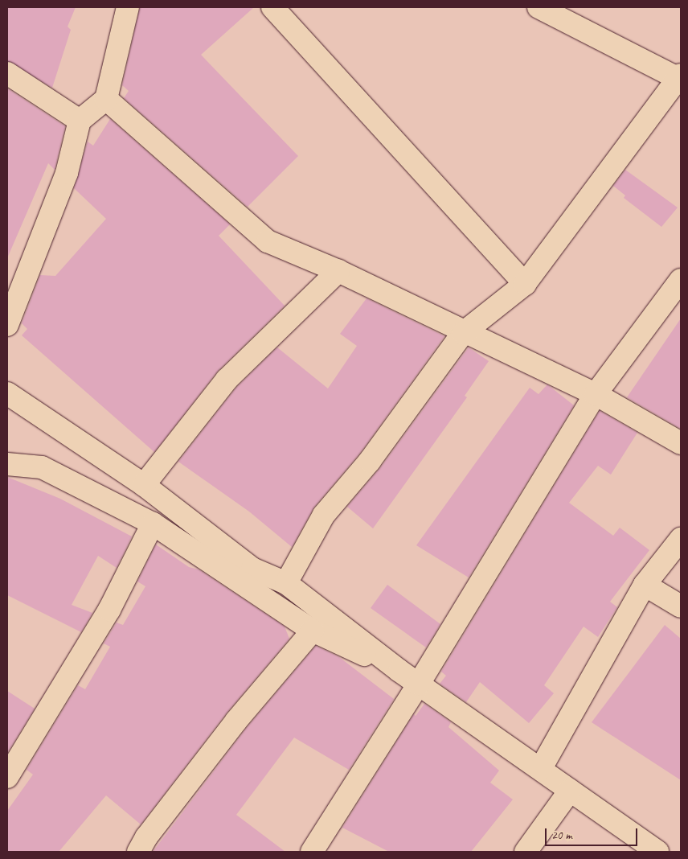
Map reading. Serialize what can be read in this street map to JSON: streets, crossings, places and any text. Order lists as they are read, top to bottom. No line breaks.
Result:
{"scale_bar":"20 m"}
